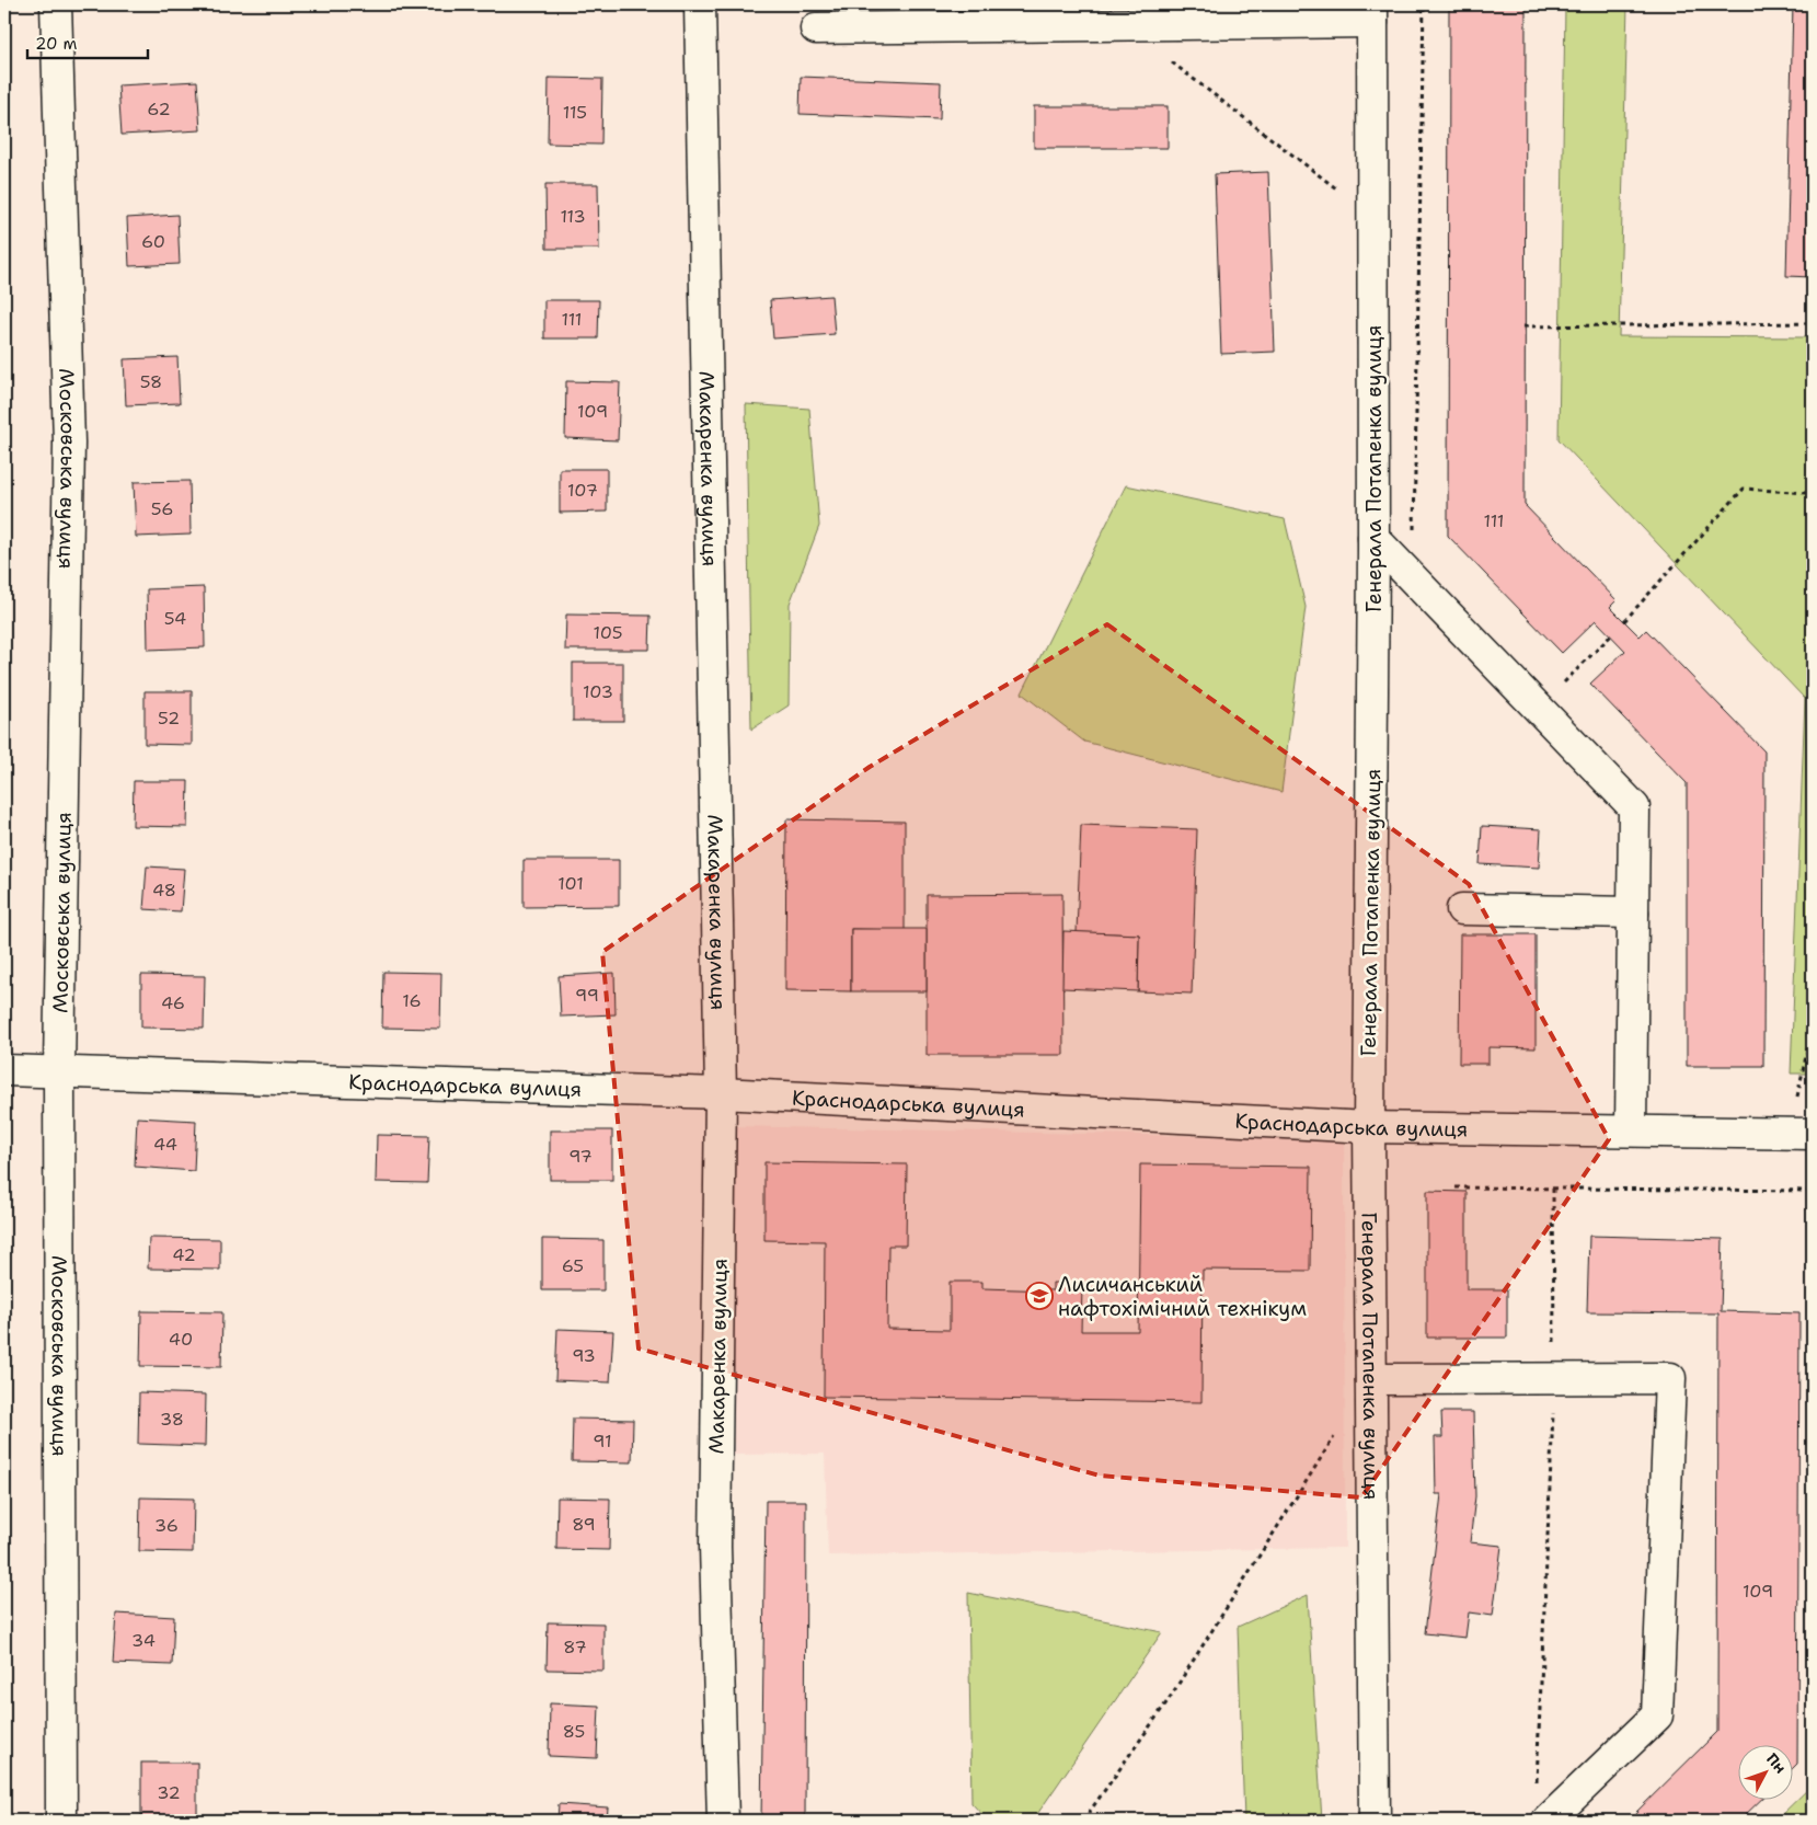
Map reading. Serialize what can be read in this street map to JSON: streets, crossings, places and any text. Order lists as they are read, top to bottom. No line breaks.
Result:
{"streets":{"street":["Московська вулиця","Макаренка вулиця","Генерала Потапенка вулиця","Краснодарська вулиця"]},"crossings":[["Московська вулиця","Краснодарська вулиця"],["Макаренка вулиця","Краснодарська вулиця"],["Генерала Потапенка вулиця","Краснодарська вулиця"]],"places":{"school or university":["Лисичанський нафтохімічний технікум"]},"house_numbers":["62","115","113","60","111","58","109","107","56","111","54","105","103","52","101","48","99","16","46","44","97","42","65","40","93","38","91","89","36","109","34","87","85","32"],"scale_bar":"20 m","north":"top right"}
